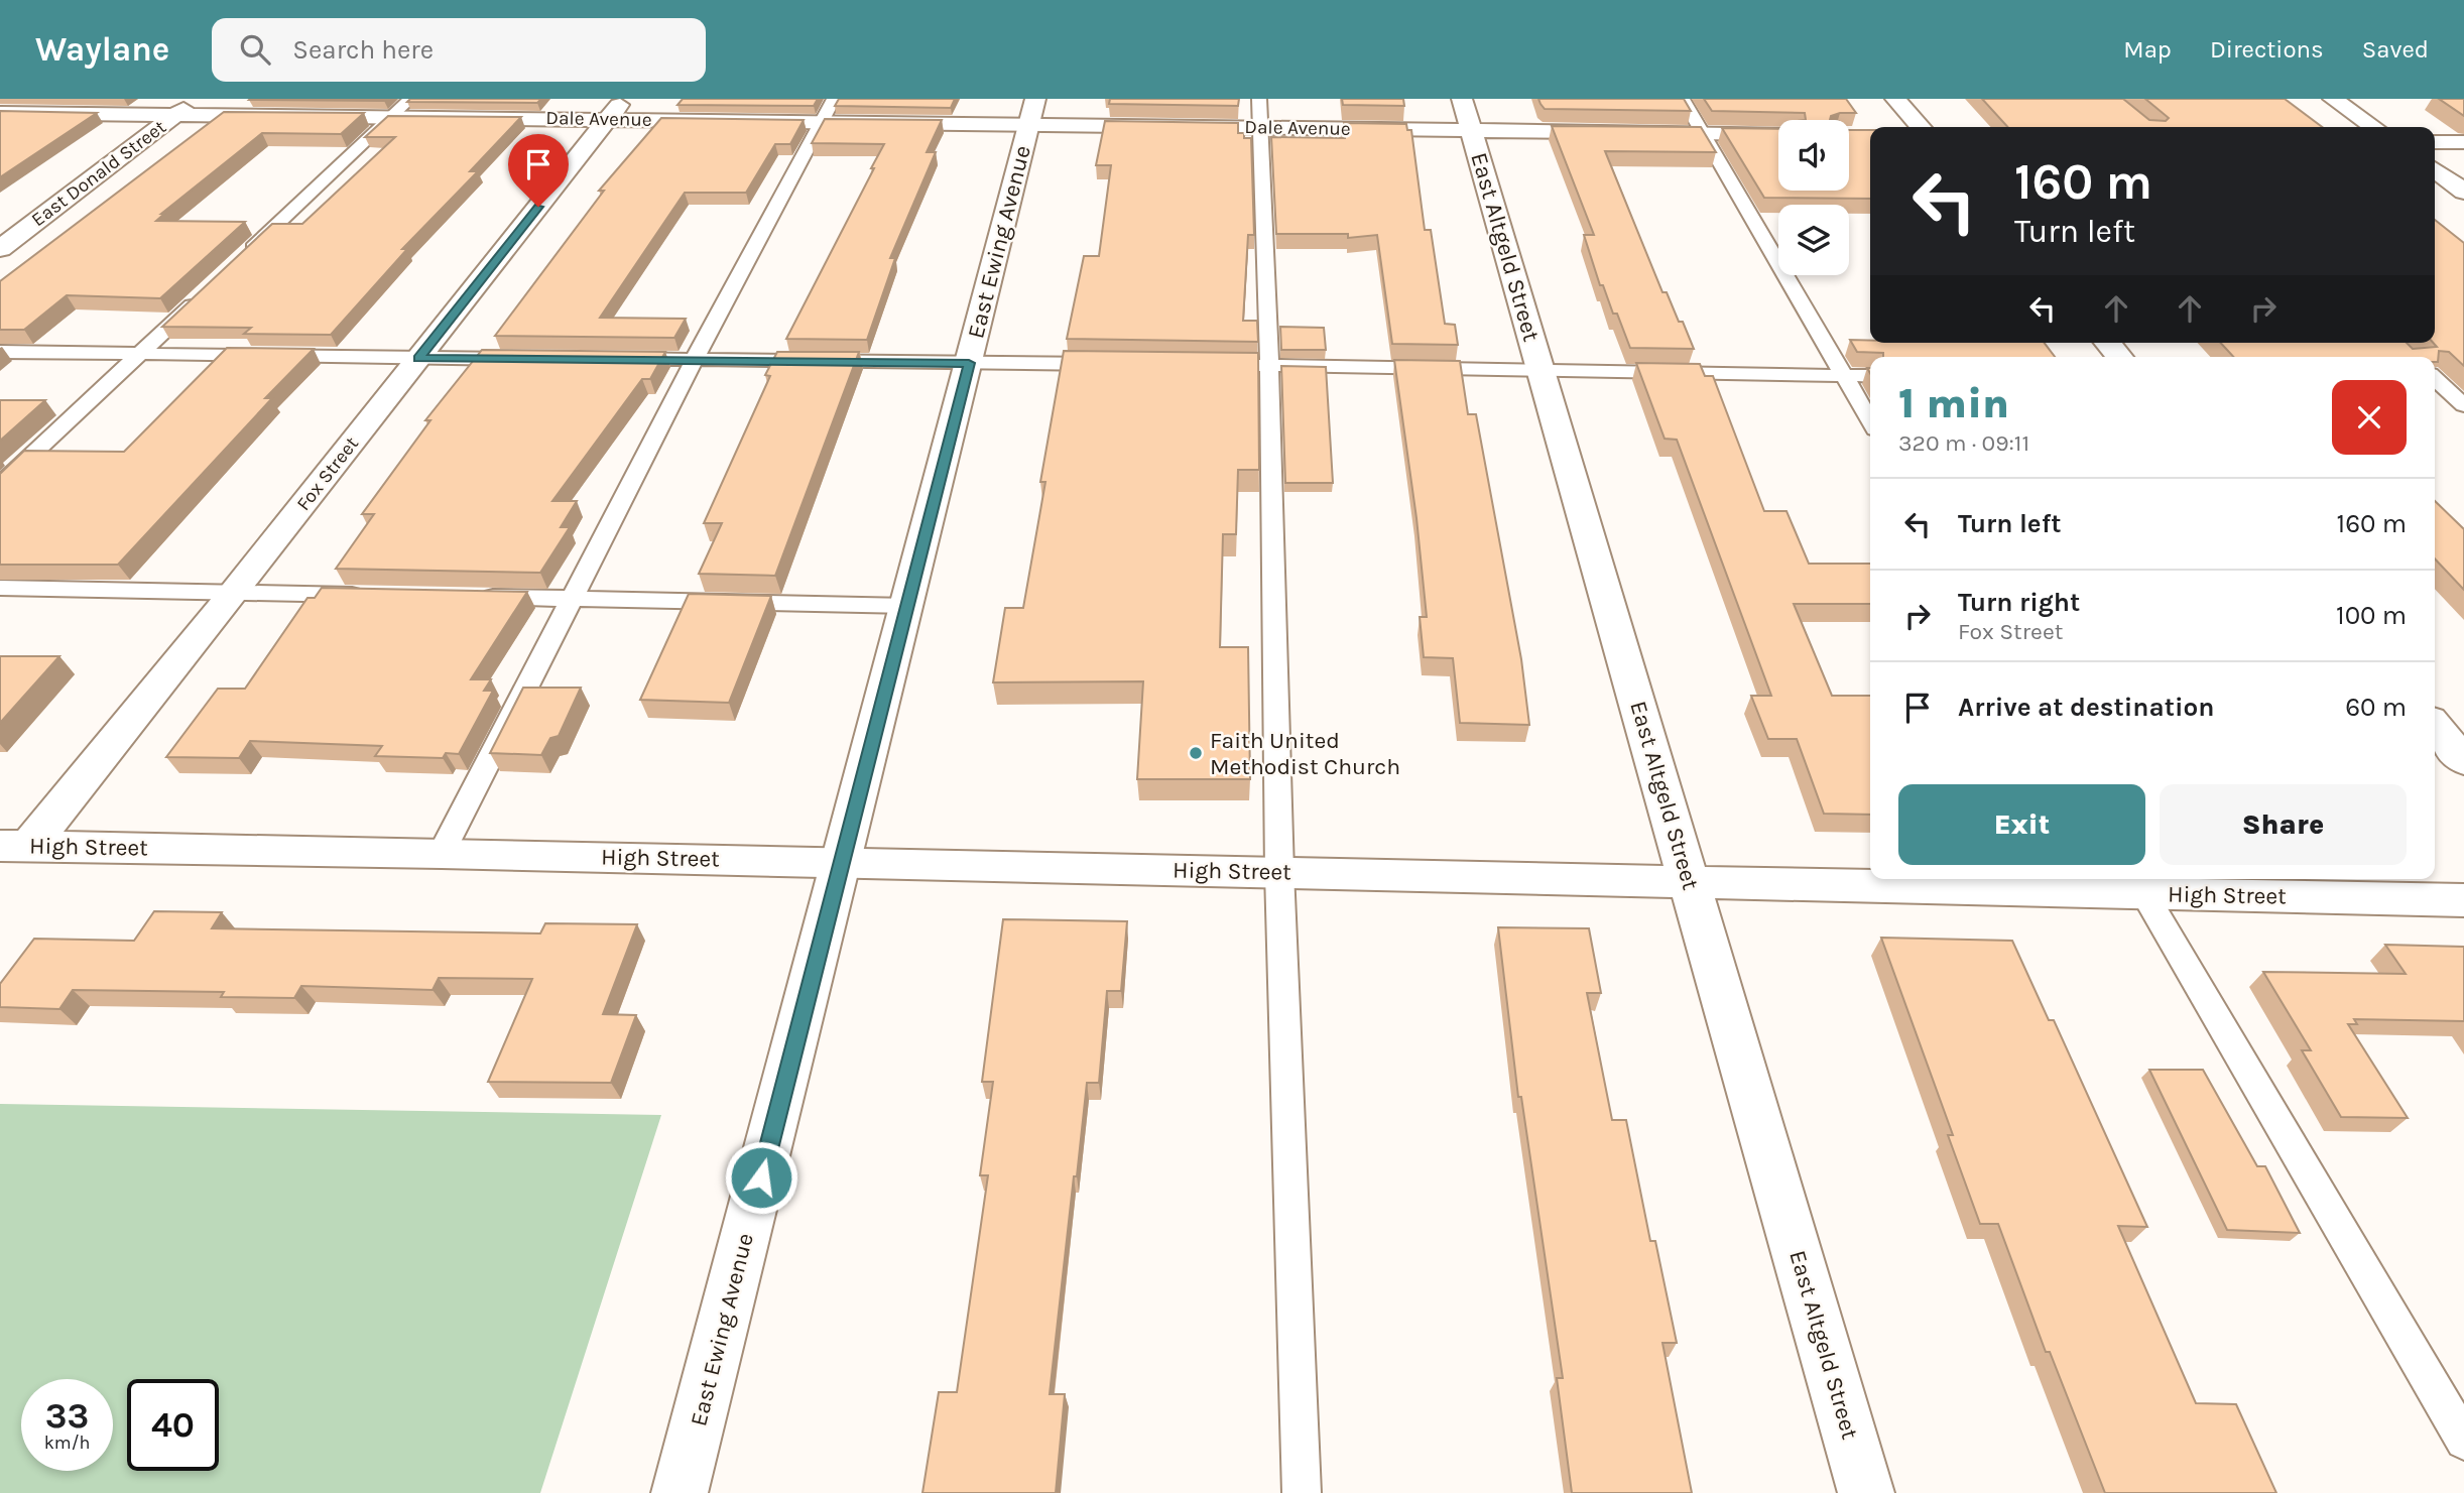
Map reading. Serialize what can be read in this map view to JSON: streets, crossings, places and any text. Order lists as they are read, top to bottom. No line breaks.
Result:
{"streets":{"street":["Dale Avenue","East Donald Street","East Ewing Avenue","East Altgeld Street","Fox Street","High Street"]},"crossings":[["Dale Avenue","East Donald Street"],["Dale Avenue","East Ewing Avenue"],["Dale Avenue","East Altgeld Street"],["Dale Avenue","Fox Street"],["East Ewing Avenue","High Street"],["East Altgeld Street","High Street"],["Fox Street","High Street"]],"places":["Faith United Methodist Church"],"page":{"header":"Waylane","search":"Search here","nav":["Map","Directions","Saved"],"turn":["160 m","Turn left"],"heading":["1 min","320 m · 09:11"],"list":[{"name":"Turn left","value":"160 m"},{"name":"Turn right","note":"Fox Street","value":"100 m"},{"name":"Arrive at destination","value":"60 m"}],"buttons":["Exit","Share"],"speed":"33 km/h","limit":"40"}}
